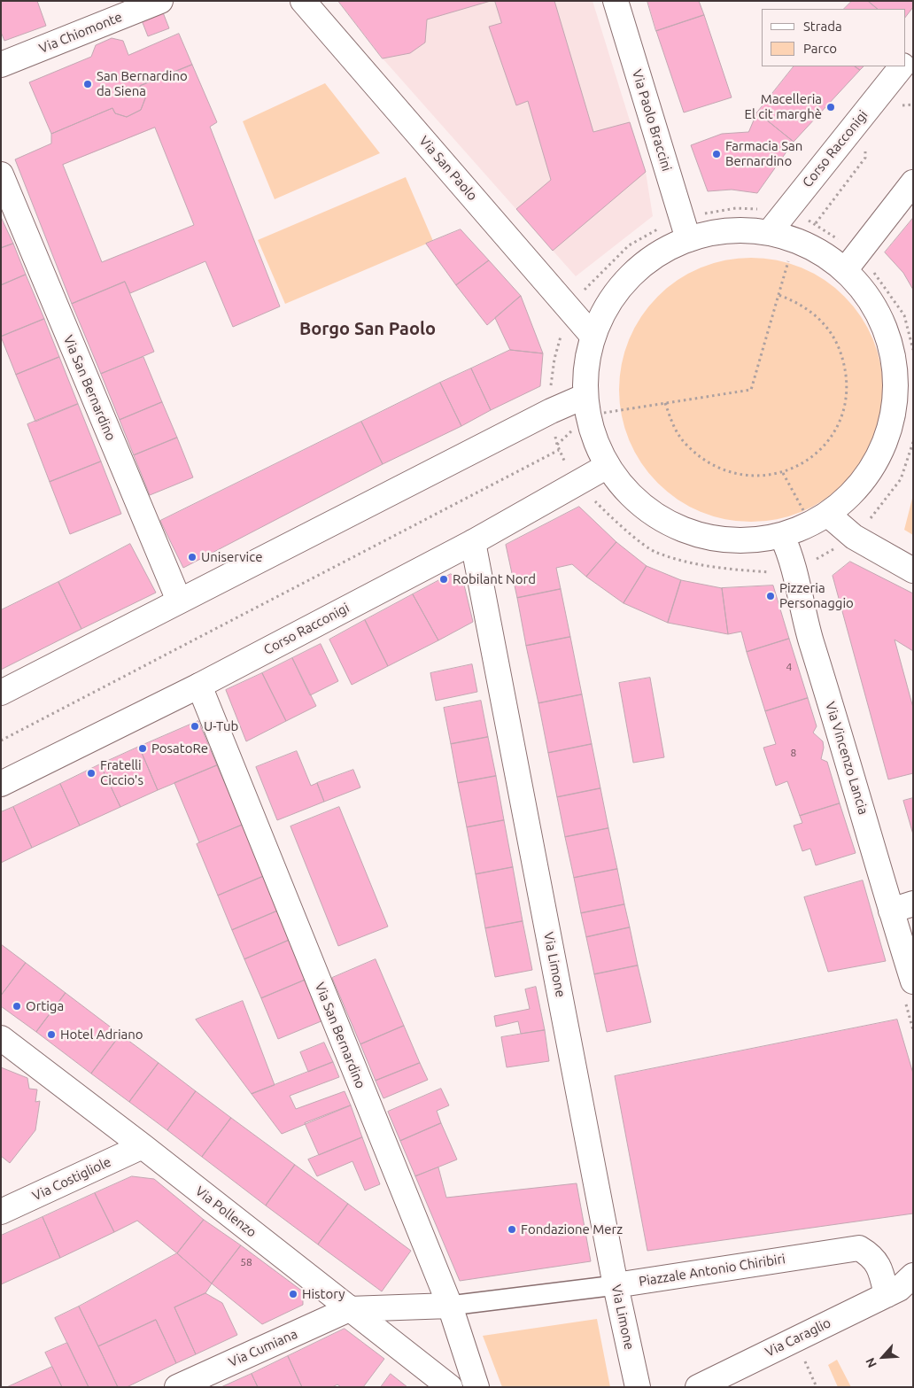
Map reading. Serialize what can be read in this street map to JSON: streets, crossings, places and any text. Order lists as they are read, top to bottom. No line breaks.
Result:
{"streets":{"street":["Via Chiomonte","Via Paolo Braccini","Corso Racconigi","Via San Paolo","Via San Bernardino","Via Vincenzo Lancia","Via Limone","Via Costigliole","Via Pollenzo","Piazzale Antonio Chiribiri","Via Caraglio","Via Cumiana"]},"crossings":[["Corso Racconigi","Via San Bernardino"],["Corso Racconigi","Via Limone"],["Via San Bernardino","Piazzale Antonio Chiribiri"],["Via Limone","Piazzale Antonio Chiribiri"],["Via Costigliole","Via Pollenzo"],["Via Pollenzo","Piazzale Antonio Chiribiri"],["Via Pollenzo","Via Cumiana"],["Piazzale Antonio Chiribiri","Via Caraglio"],["Piazzale Antonio Chiribiri","Via Cumiana"]],"districts":["Borgo San Paolo"],"places":["San Bernardino da Siena","Macelleria El cit marghè","Farmacia San Bernardino","Uniservice","Robilant Nord","Pizzeria Personaggio","U-Tub","PosatoRe","Fratelli Ciccio's","Ortiga","Hotel Adriano","Fondazione Merz","History"],"house_numbers":["4","8","58"],"legend":["Strada","Parco"],"north":"bottom left"}
